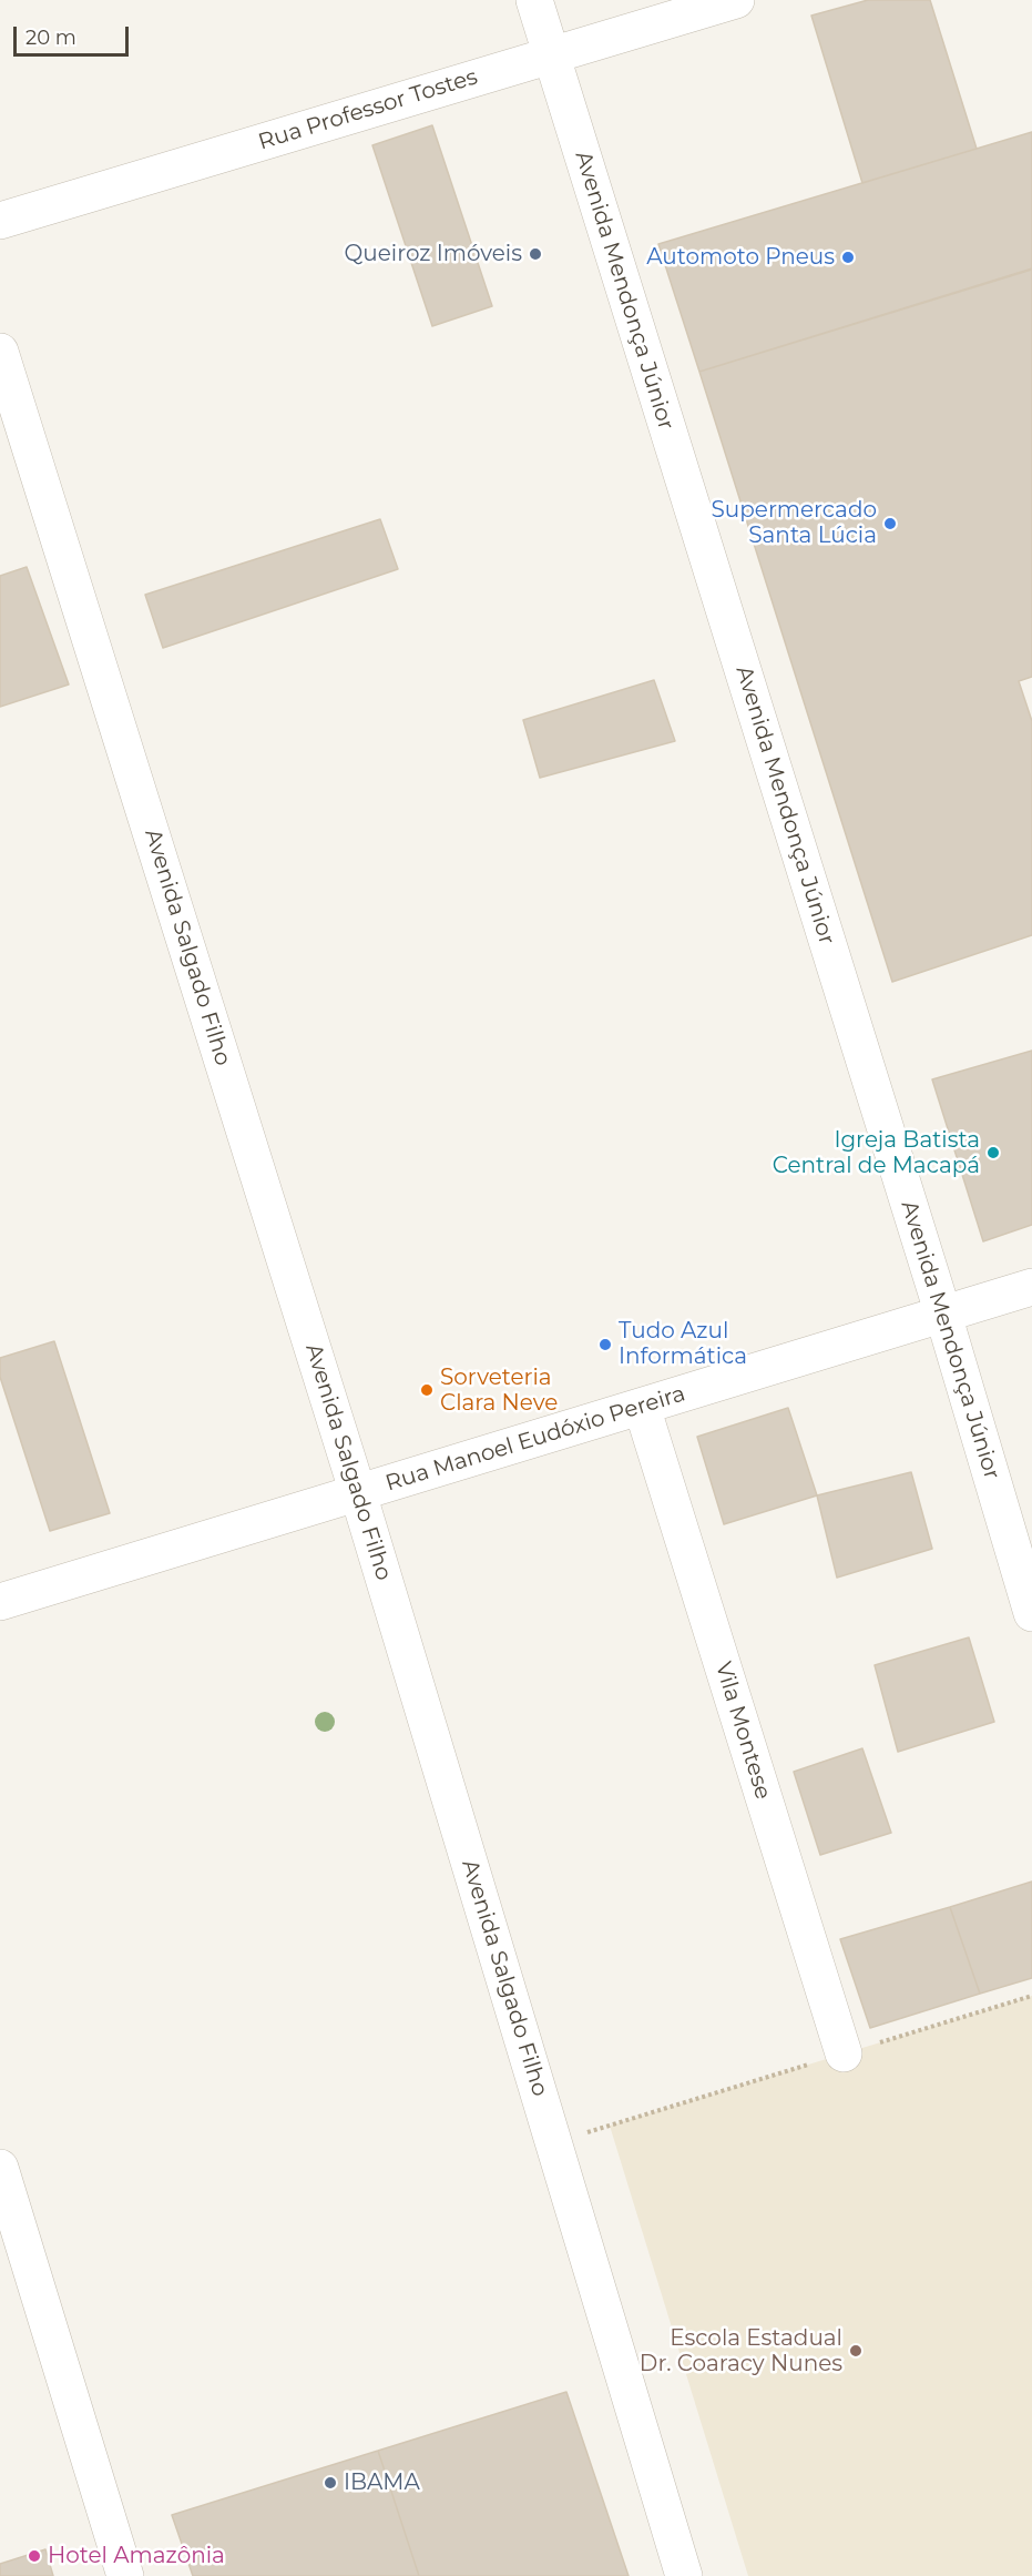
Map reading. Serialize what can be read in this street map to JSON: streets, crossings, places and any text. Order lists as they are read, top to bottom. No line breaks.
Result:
{"streets":{"street":["Rua Professor Tostes","Avenida Mendonça Júnior","Avenida Salgado Filho","Rua Manoel Eudóxio Pereira","Vila Montese"]},"crossings":[["Rua Professor Tostes","Avenida Mendonça Júnior"],["Avenida Mendonça Júnior","Rua Manoel Eudóxio Pereira"],["Avenida Salgado Filho","Rua Manoel Eudóxio Pereira"],["Rua Manoel Eudóxio Pereira","Vila Montese"]],"places":["Queiroz Imóveis","Automoto Pneus","Supermercado Santa Lúcia","Igreja Batista Central de Macapá","Tudo Azul Informática","Sorveteria Clara Neve","Escola Estadual Dr. Coaracy Nunes","IBAMA","Hotel Amazônia"],"scale_bar":"20 m"}
